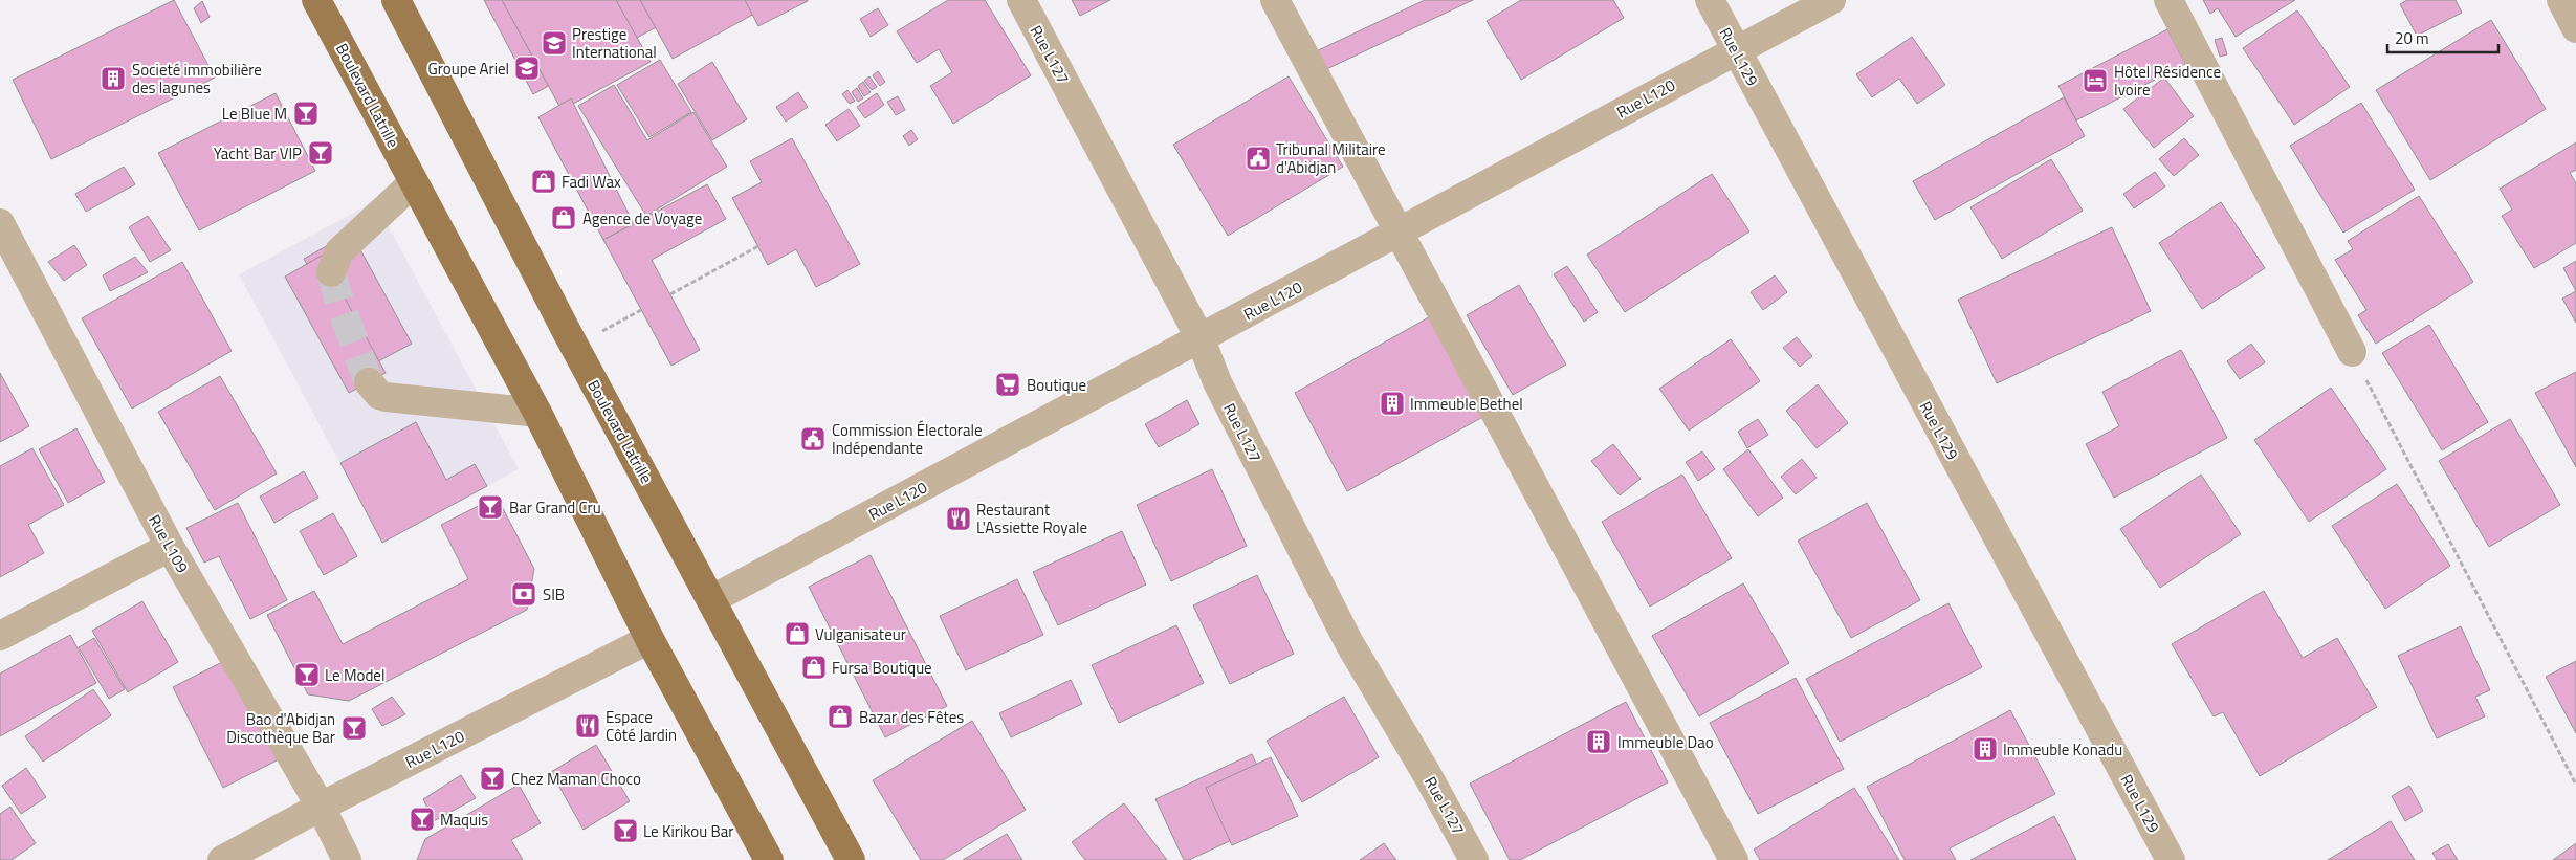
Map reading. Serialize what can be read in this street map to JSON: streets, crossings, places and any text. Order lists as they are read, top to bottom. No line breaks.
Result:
{"streets":{"main road":["Boulevard Latrille"],"street":["Rue L127","Rue L129","Rue L120","Rue L109"]},"crossings":[["Rue L127","Rue L120"],["Rue L129","Rue L120"],["Boulevard Latrille","Rue L120"],["Rue L120","Rue L109"]],"places":{"school or university":["Prestige International","Groupe Ariel"],"building":["Societé immobilière des lagunes","Immeuble Bethel","Immeuble Dao","Immeuble Konadu"],"hotel":["Hôtel Résidence Ivoire"],"bar":["Le Blue M","Yacht Bar VIP","Bar Grand Cru","Le Model","Bao d'Abidjan Discothèque Bar","Chez Maman Choco","Maquis","Le Kirikou Bar"],"public building":["Tribunal Militaire d'Abidjan","Commission Électorale Indépendante"],"shop":["Fadi Wax","Agence de Voyage","Vulganisateur","Fursa Boutique","Bazar des Fêtes"],"supermarket":["Boutique"],"restaurant":["Restaurant L'Assiette Royale","Espace Côté Jardin"],"bank":["SIB"]},"scale_bar":"20 m"}
